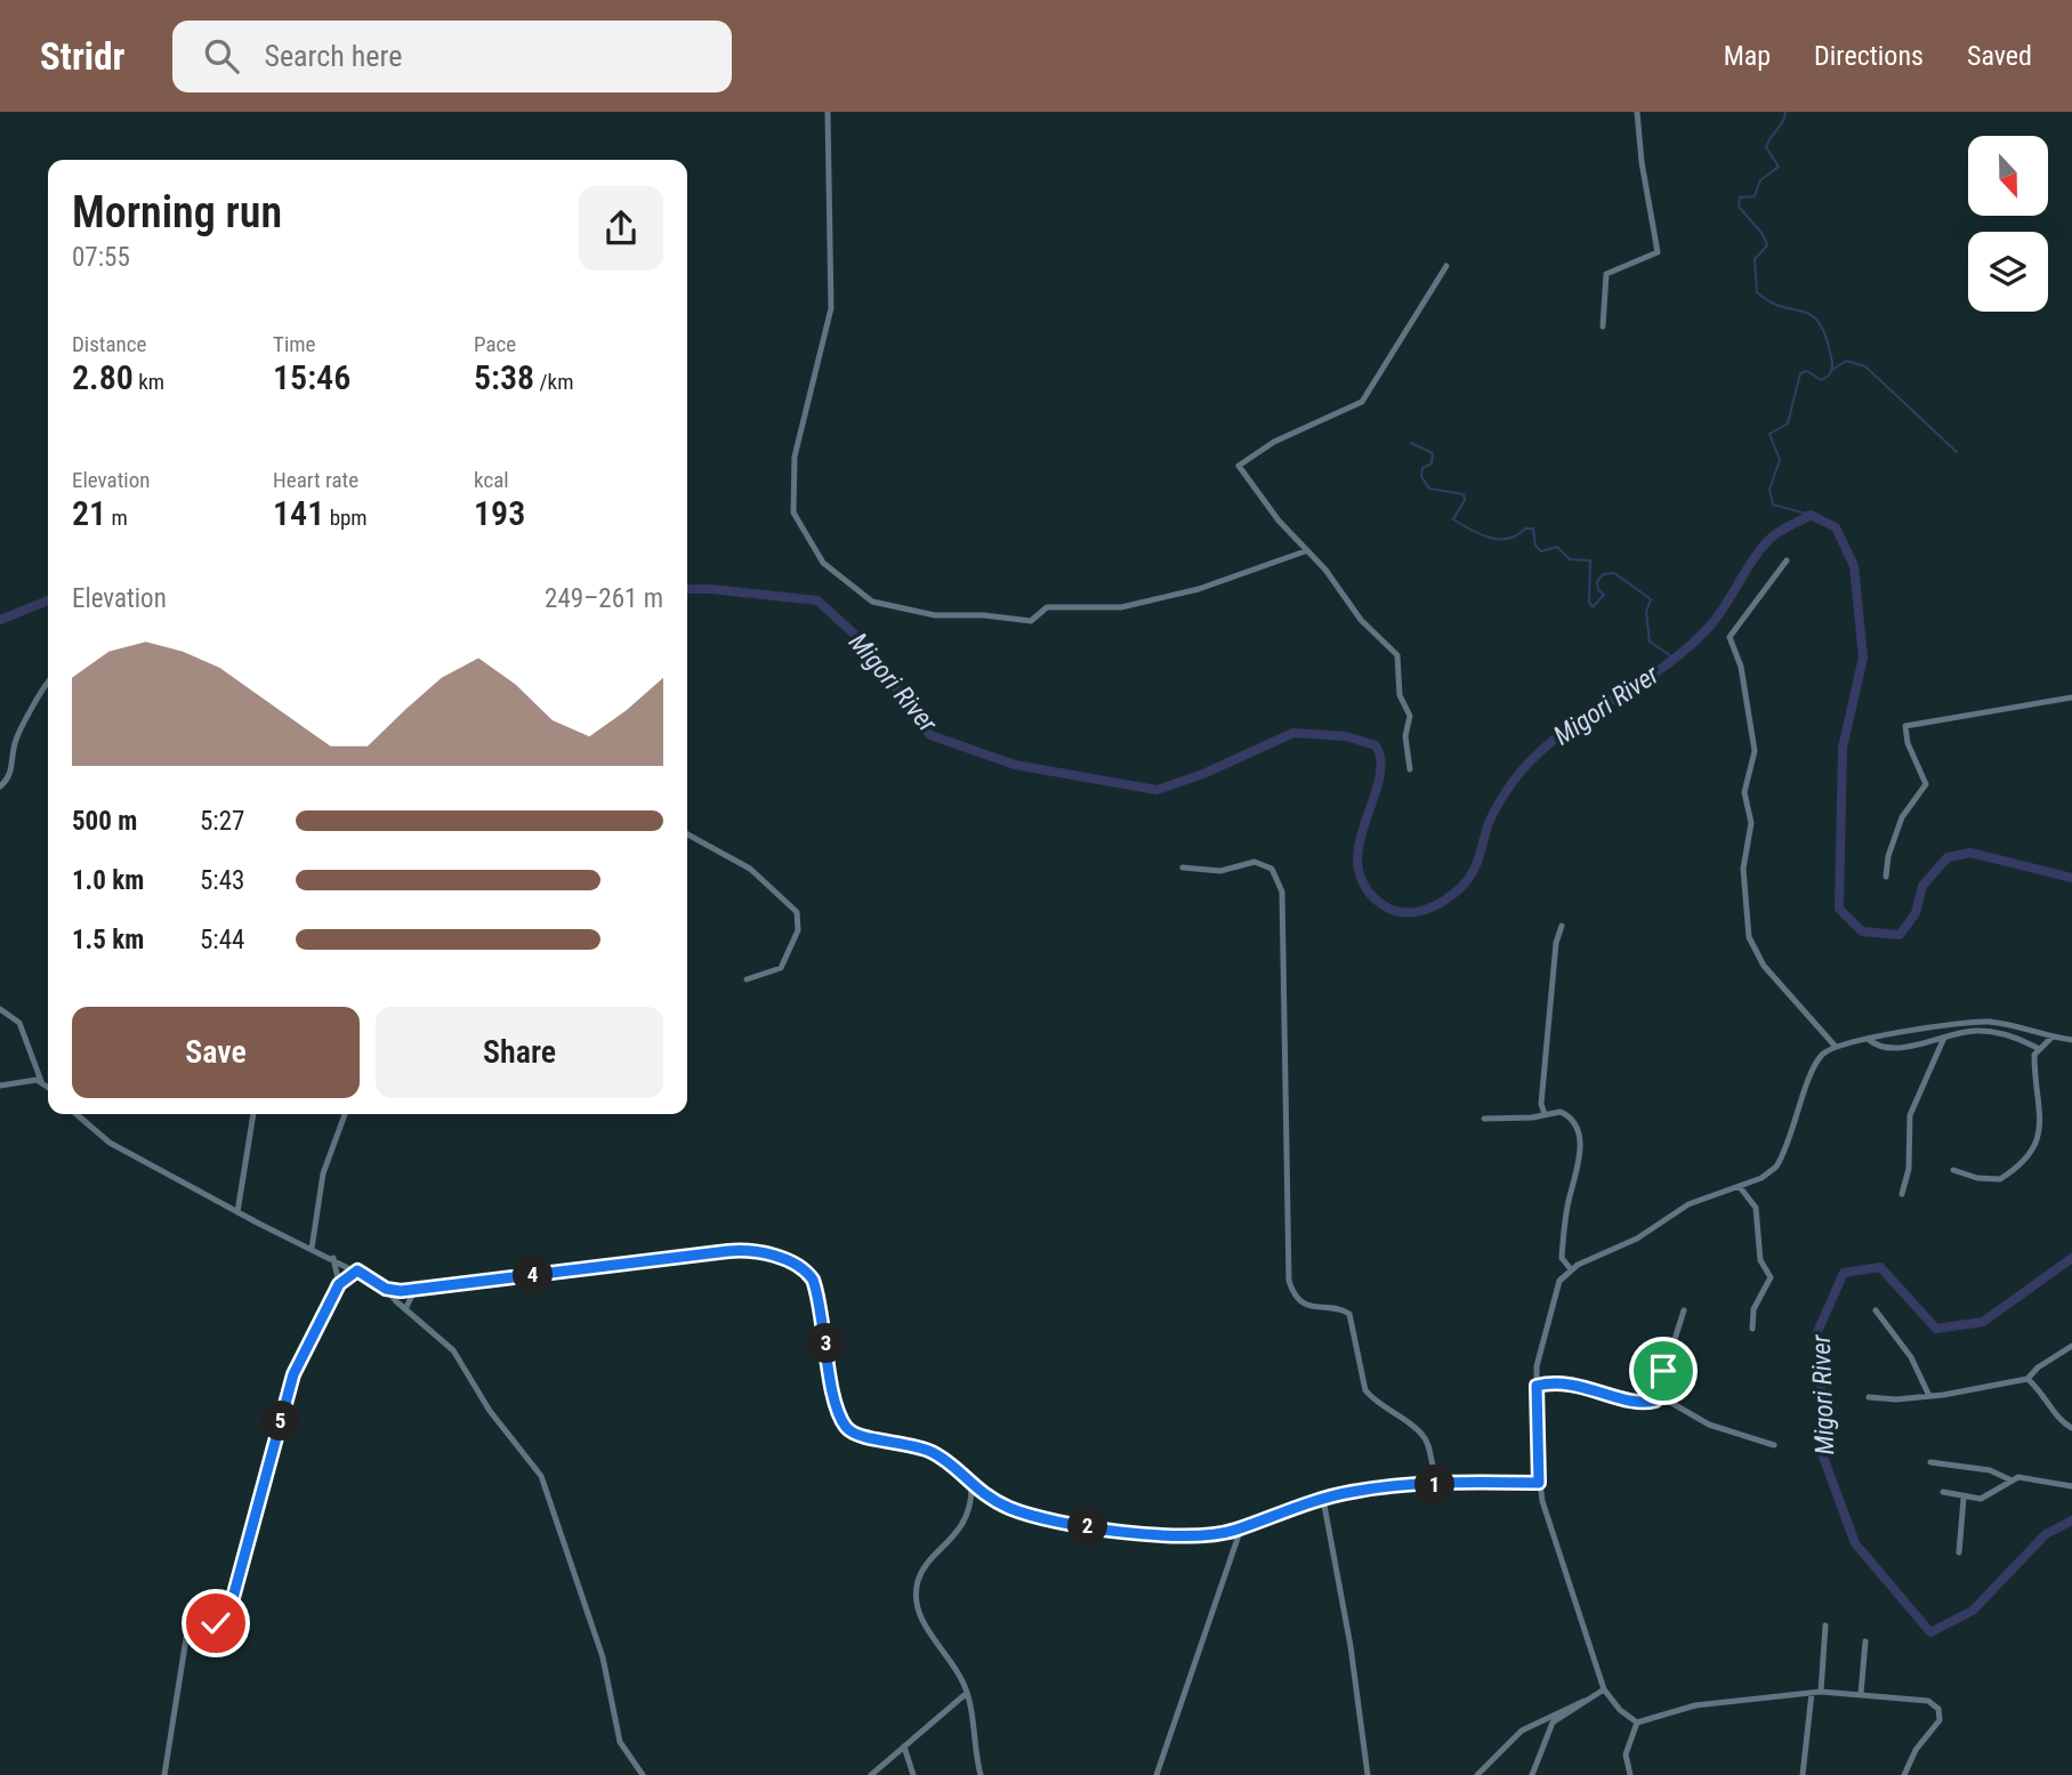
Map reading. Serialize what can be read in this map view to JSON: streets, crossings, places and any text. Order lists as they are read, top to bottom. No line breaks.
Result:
{"water":["Migori River"],"north":"bottom","page":{"header":"Stridr","search":"Search here","nav":["Map","Directions","Saved"],"heading":["Morning run","07:55"],"stats":[["Distance","2.80 km"],["Time","15:46"],["Pace","5:38 /km"],["Elevation","21 m"],["Heart rate","141 bpm"],["kcal","193"]],"chart":["Elevation","249–261 m"],"list":[{"name":"500 m","note":"5:27"},{"name":"1.0 km","note":"5:43"},{"name":"1.5 km","note":"5:44"}],"buttons":["Save","Share"],"pins":["4","3","5","1","2"]}}
